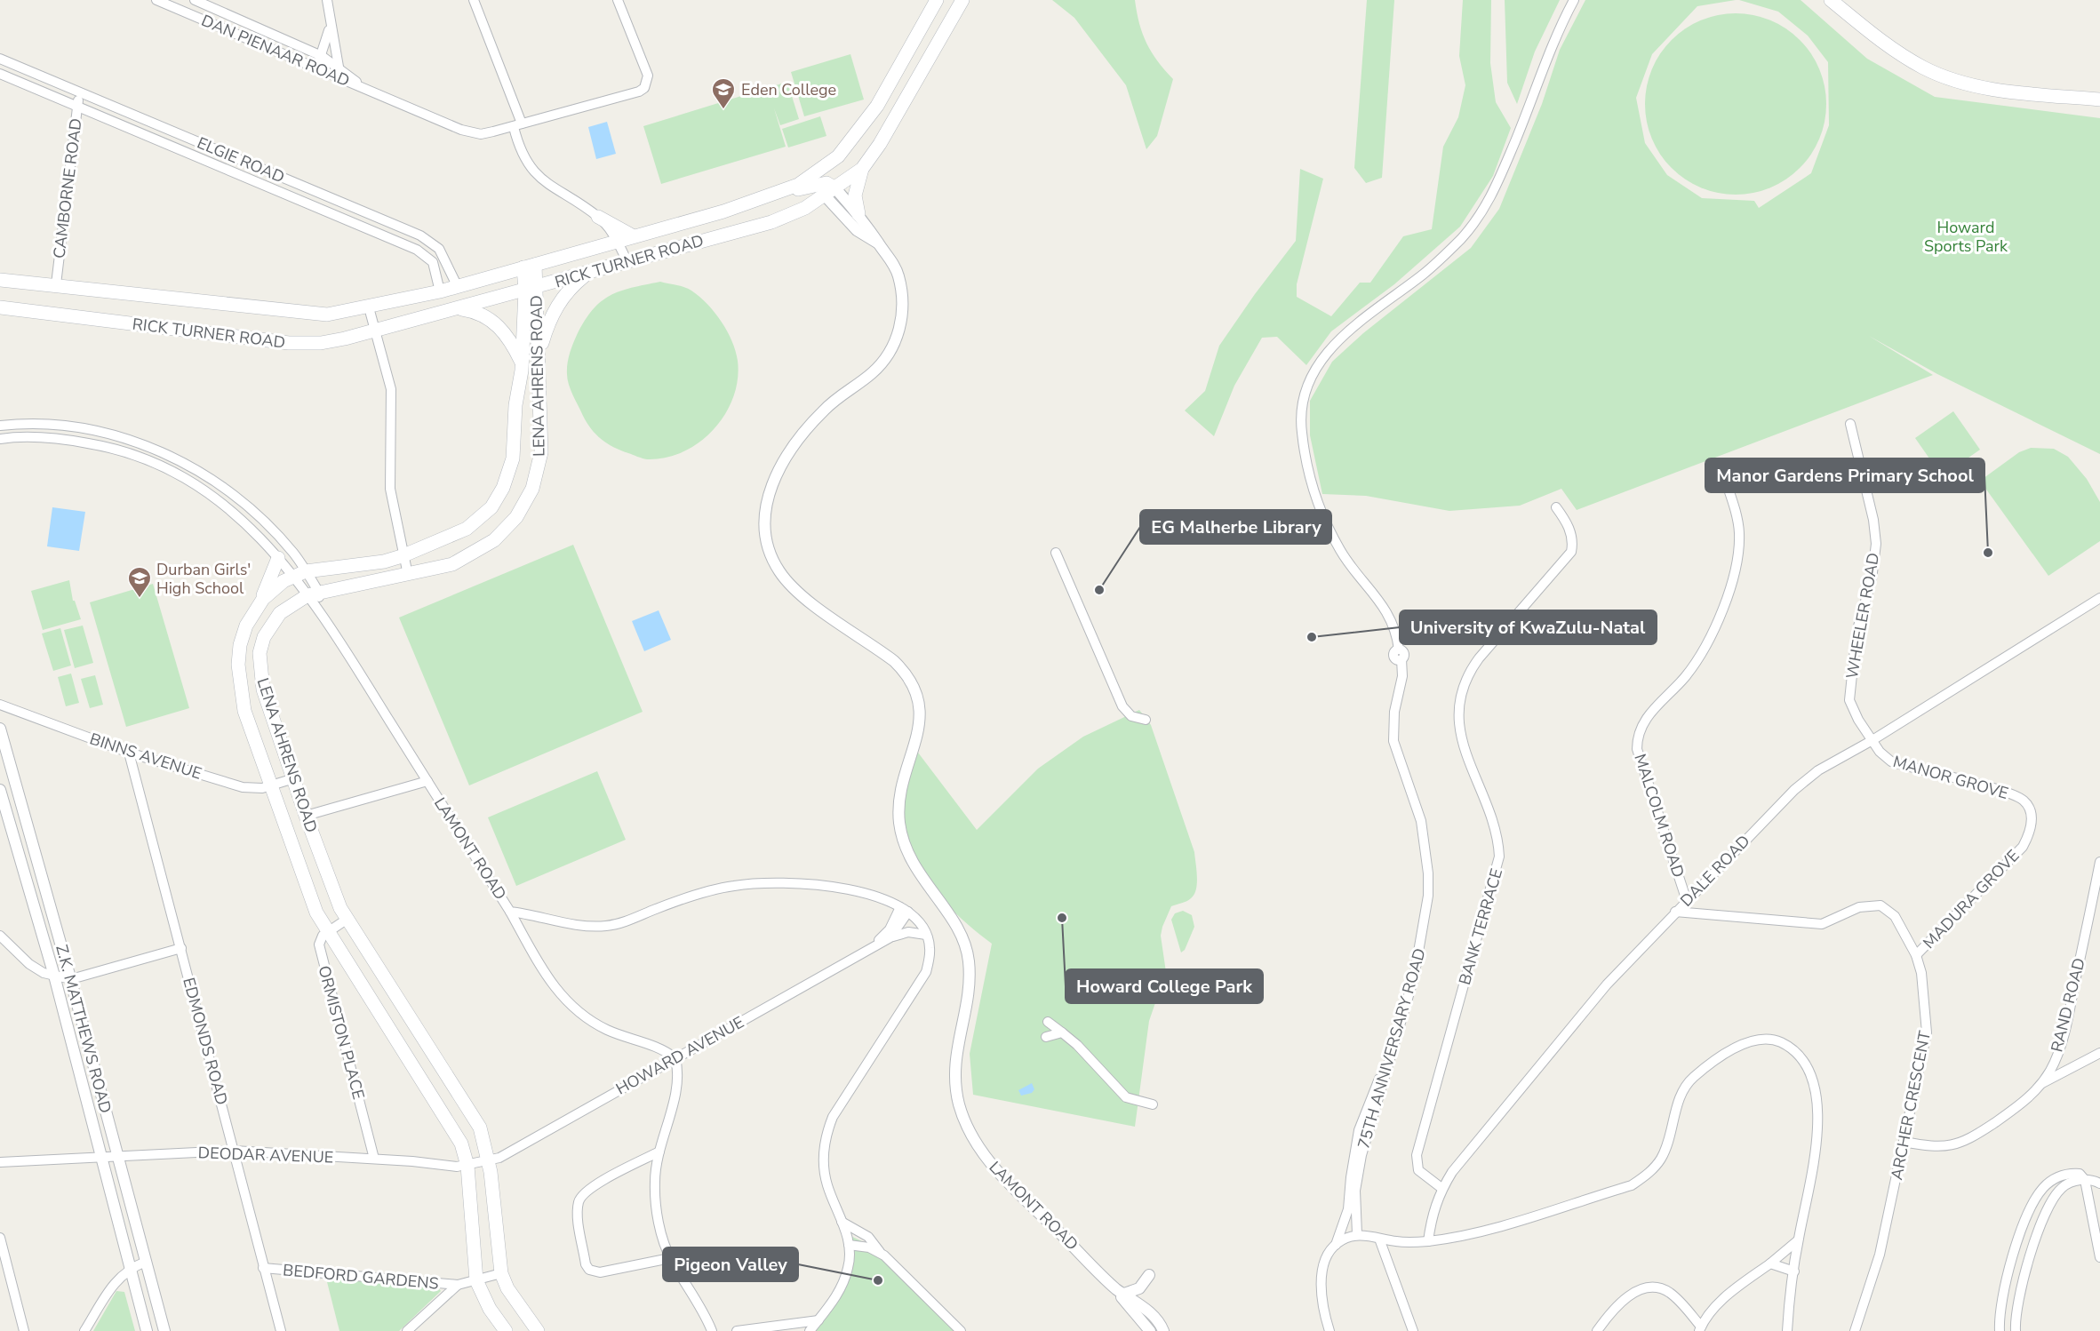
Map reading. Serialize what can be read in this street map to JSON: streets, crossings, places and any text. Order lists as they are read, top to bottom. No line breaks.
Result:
{"streets":{"main road":["RICK TURNER ROAD","LENA AHRENS ROAD"],"street":["DAN PIENAAR ROAD","ELGIE ROAD","CAMBORNE ROAD","WHEELER ROAD","BINNS AVENUE","MANOR GROVE","MALCOLM ROAD","LAMONT ROAD","DALE ROAD","MADURA GROVE","BANK TERRACE","RAND ROAD","Z.K. MATTHEWS ROAD","ORMISTON PLACE","EDMONDS ROAD","75TH ANNIVERSARY ROAD","HOWARD AVENUE","ARCHER CRESCENT","DEODAR AVENUE","BEDFORD GARDENS"]},"crossings":[["ELGIE ROAD","CAMBORNE ROAD"],["ELGIE ROAD","RICK TURNER ROAD"],["CAMBORNE ROAD","RICK TURNER ROAD"],["RICK TURNER ROAD","LENA AHRENS ROAD"],["RICK TURNER ROAD","LAMONT ROAD"],["LENA AHRENS ROAD","BINNS AVENUE"],["LENA AHRENS ROAD","LAMONT ROAD"],["LENA AHRENS ROAD","ORMISTON PLACE"],["LENA AHRENS ROAD","HOWARD AVENUE"],["LENA AHRENS ROAD","DEODAR AVENUE"],["LENA AHRENS ROAD","BEDFORD GARDENS"],["WHEELER ROAD","MANOR GROVE"],["WHEELER ROAD","DALE ROAD"],["BINNS AVENUE","EDMONDS ROAD"],["MANOR GROVE","DALE ROAD"],["MANOR GROVE","MADURA GROVE"],["MALCOLM ROAD","DALE ROAD"],["LAMONT ROAD","HOWARD AVENUE"],["DALE ROAD","BANK TERRACE"],["DALE ROAD","ARCHER CRESCENT"],["MADURA GROVE","ARCHER CRESCENT"],["RAND ROAD","ARCHER CRESCENT"],["Z.K. MATTHEWS ROAD","DEODAR AVENUE"],["ORMISTON PLACE","DEODAR AVENUE"],["EDMONDS ROAD","DEODAR AVENUE"],["EDMONDS ROAD","BEDFORD GARDENS"],["HOWARD AVENUE","DEODAR AVENUE"]],"parks":["Howard Sports Park"],"places":{"school or university":["Eden College","Durban Girls' High School"],"other":["Manor Gardens Primary School","EG Malherbe Library","University of KwaZulu-Natal","Howard College Park","Pigeon Valley"]}}
